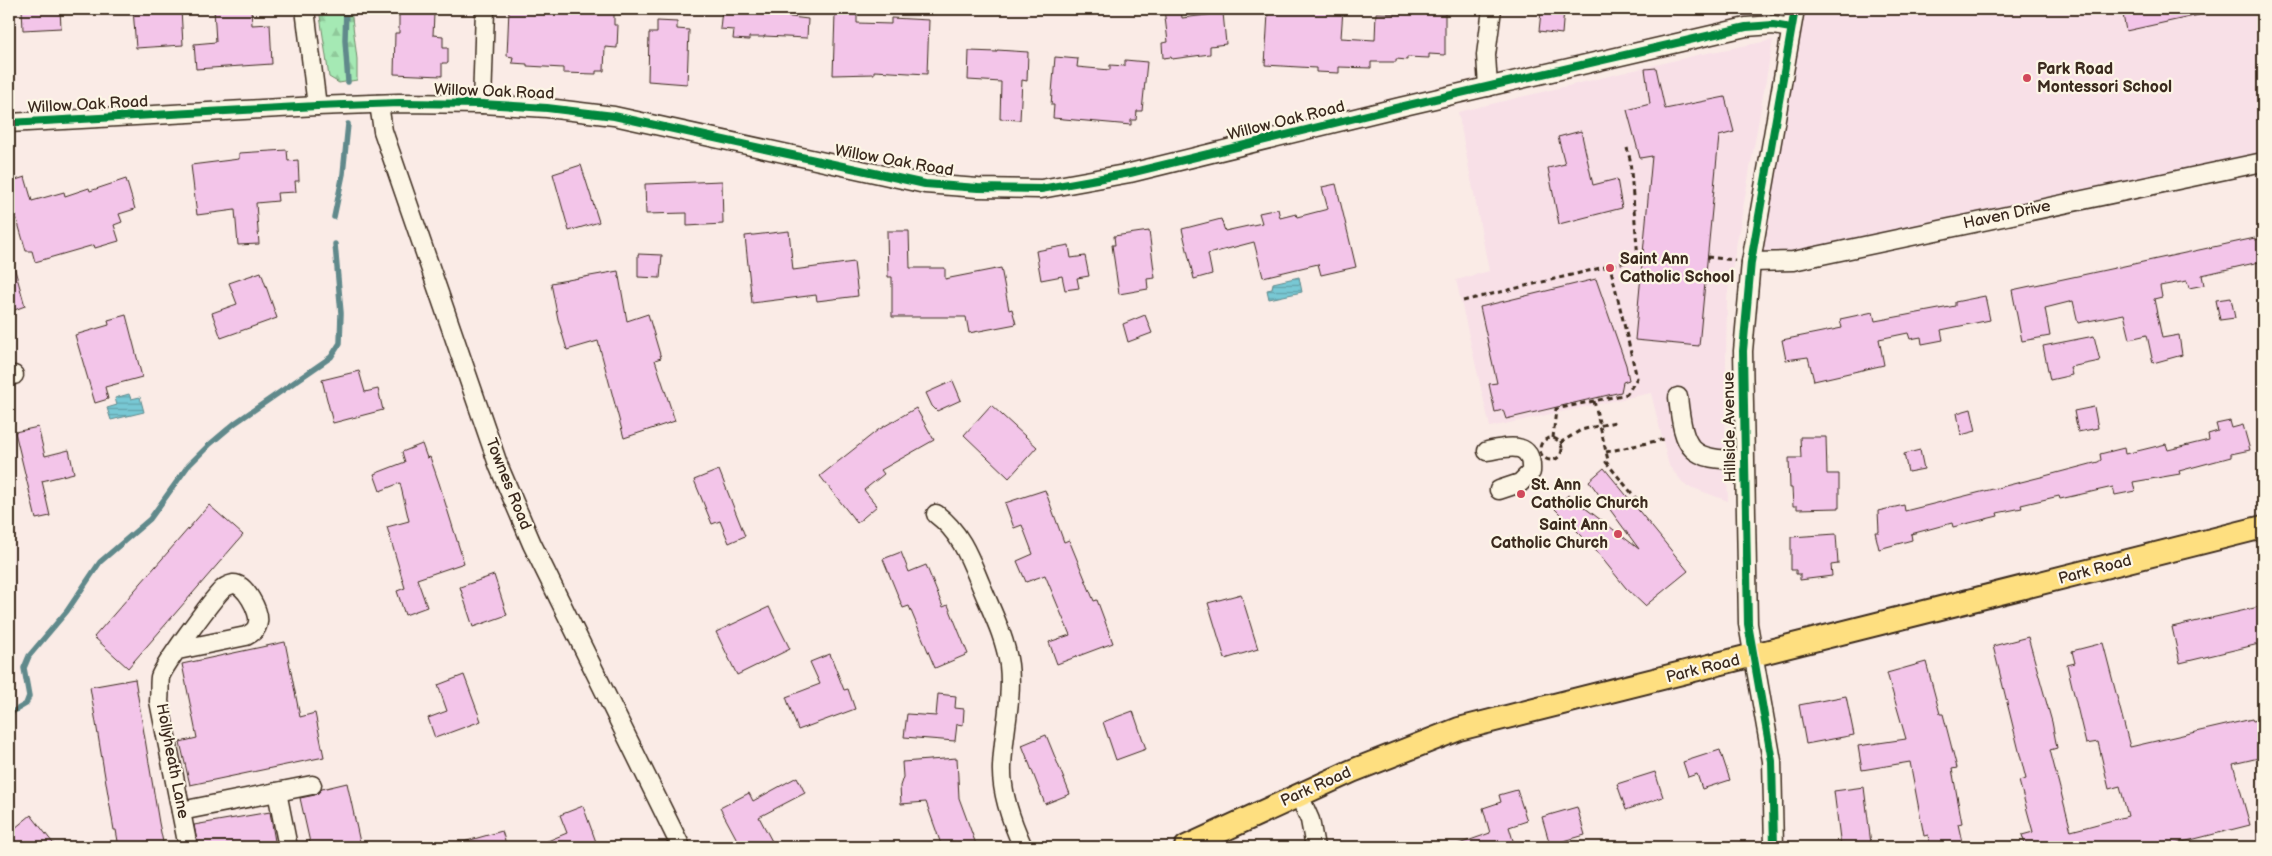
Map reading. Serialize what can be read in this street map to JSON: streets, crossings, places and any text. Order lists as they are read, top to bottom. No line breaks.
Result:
{"streets":{"main road":["Park Road"],"street":["Willow Oak Road","Haven Drive","Hillside Avenue","Townes Road","Hollyheath Lane"]},"crossings":[["Willow Oak Road","Hillside Avenue"],["Willow Oak Road","Townes Road"],["Haven Drive","Hillside Avenue"],["Hillside Avenue","Park Road"]],"places":["Park Road Montessori School","Saint Ann Catholic School","St. Ann Catholic Church","Saint Ann Catholic Church"]}
